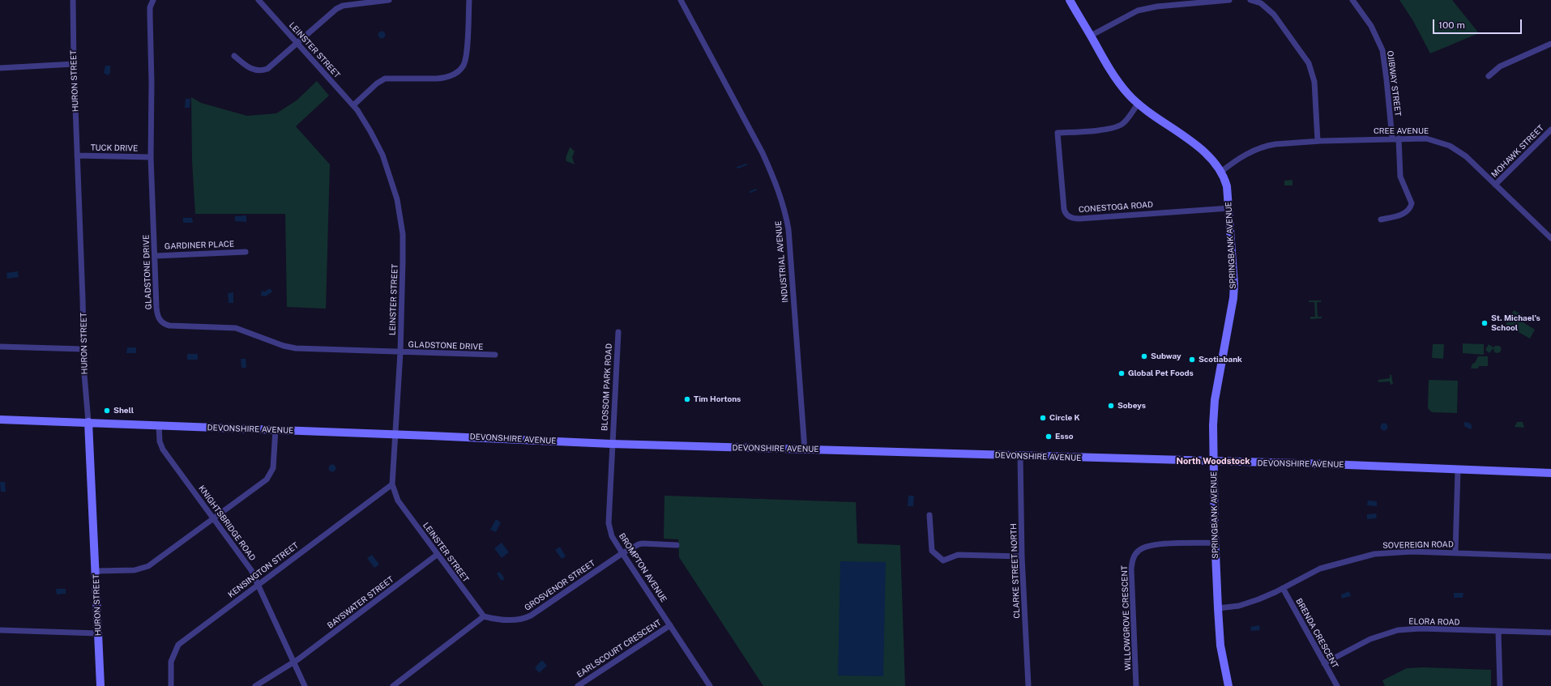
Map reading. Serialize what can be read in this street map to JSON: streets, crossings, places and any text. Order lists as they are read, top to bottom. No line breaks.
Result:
{"streets":{"main road":["HURON STREET","SPRINGBANK AVENUE","DEVONSHIRE AVENUE"],"street":["LEINSTER STREET","OJIBWAY STREET","CREE AVENUE","TUCK DRIVE","MOHAWK STREET","CONESTOGA ROAD","GARDINER PLACE","INDUSTRIAL AVENUE","GLADSTONE DRIVE","BLOSSOM PARK ROAD","KNIGHTSBRIDGE ROAD","SOVEREIGN ROAD","BROMPTON AVENUE","KENSINGTON STREET","CLARKE STREET NORTH","GROSVENOR STREET","BAYSWATER STREET","WILLOWGROVE CRESCENT","ELORA ROAD","BRENDA CRESCENT","EARLSCOURT CRESCENT"]},"crossings":[["LEINSTER STREET","GLADSTONE DRIVE"],["LEINSTER STREET","DEVONSHIRE AVENUE"],["LEINSTER STREET","KENSINGTON STREET"],["LEINSTER STREET","GROSVENOR STREET"],["LEINSTER STREET","BAYSWATER STREET"],["HURON STREET","TUCK DRIVE"],["HURON STREET","DEVONSHIRE AVENUE"],["OJIBWAY STREET","CREE AVENUE"],["CREE AVENUE","MOHAWK STREET"],["CREE AVENUE","SPRINGBANK AVENUE"],["TUCK DRIVE","GLADSTONE DRIVE"],["CONESTOGA ROAD","SPRINGBANK AVENUE"],["GARDINER PLACE","GLADSTONE DRIVE"],["SPRINGBANK AVENUE","DEVONSHIRE AVENUE"],["SPRINGBANK AVENUE","SOVEREIGN ROAD"],["SPRINGBANK AVENUE","WILLOWGROVE CRESCENT"],["INDUSTRIAL AVENUE","DEVONSHIRE AVENUE"],["BLOSSOM PARK ROAD","DEVONSHIRE AVENUE"],["BLOSSOM PARK ROAD","BROMPTON AVENUE"],["DEVONSHIRE AVENUE","KNIGHTSBRIDGE ROAD"],["DEVONSHIRE AVENUE","BROMPTON AVENUE"],["DEVONSHIRE AVENUE","CLARKE STREET NORTH"],["KNIGHTSBRIDGE ROAD","KENSINGTON STREET"],["KNIGHTSBRIDGE ROAD","BAYSWATER STREET"],["SOVEREIGN ROAD","BRENDA CRESCENT"],["BROMPTON AVENUE","GROSVENOR STREET"],["BROMPTON AVENUE","EARLSCOURT CRESCENT"],["ELORA ROAD","BRENDA CRESCENT"]],"districts":["North Woodstock"],"places":["St. Michael's School","Subway","Scotiabank","Global Pet Foods","Tim Hortons","Sobeys","Shell","Circle K","Esso"],"scale_bar":"100 m"}
